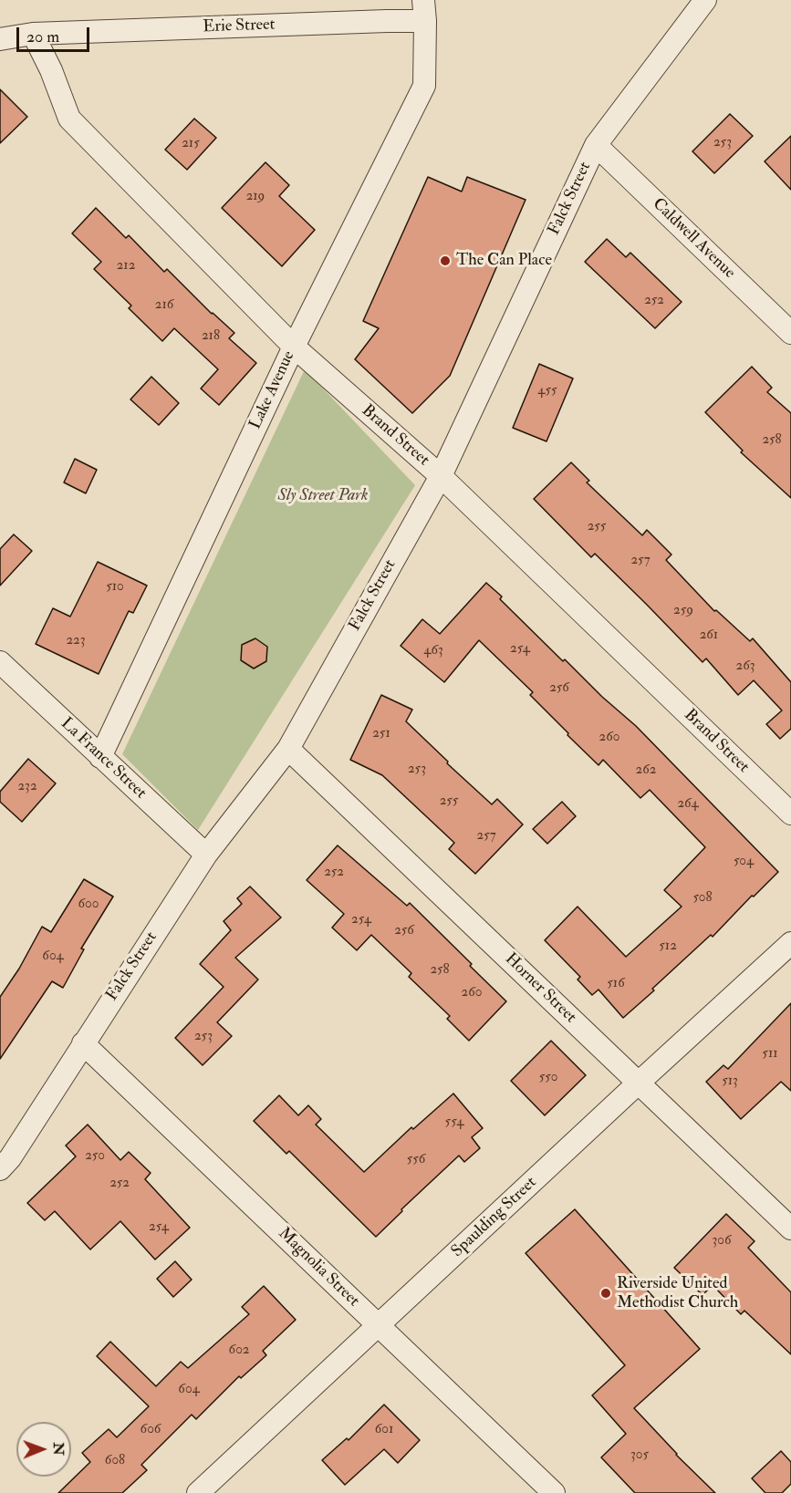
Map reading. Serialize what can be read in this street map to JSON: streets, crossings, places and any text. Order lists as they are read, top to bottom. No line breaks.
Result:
{"streets":{"street":["Erie Street","Falck Street","Caldwell Avenue","Lake Avenue","Brand Street","La France Street","Horner Street","Spaulding Street","Magnolia Street"]},"crossings":[["Erie Street","Lake Avenue"],["Erie Street","Brand Street"],["Falck Street","Caldwell Avenue"],["Falck Street","Brand Street"],["Falck Street","La France Street"],["Falck Street","Horner Street"],["Falck Street","Magnolia Street"],["Lake Avenue","Brand Street"],["Lake Avenue","La France Street"],["Horner Street","Spaulding Street"],["Spaulding Street","Magnolia Street"]],"parks":["Sly Street Park"],"places":["The Can Place","Riverside United Methodist Church"],"house_numbers":["253","215","219","212","252","216","218","455","258","255","257","510","259","261","223","254","463","263","256","251","260","253","262","232","255","264","257","504","252","508","600","254","256","512","604","258","516","260","253","511","550","513","554","250","556","252","254","306","602","604","606","601","305","608"],"scale_bar":"20 m","north":"right"}
